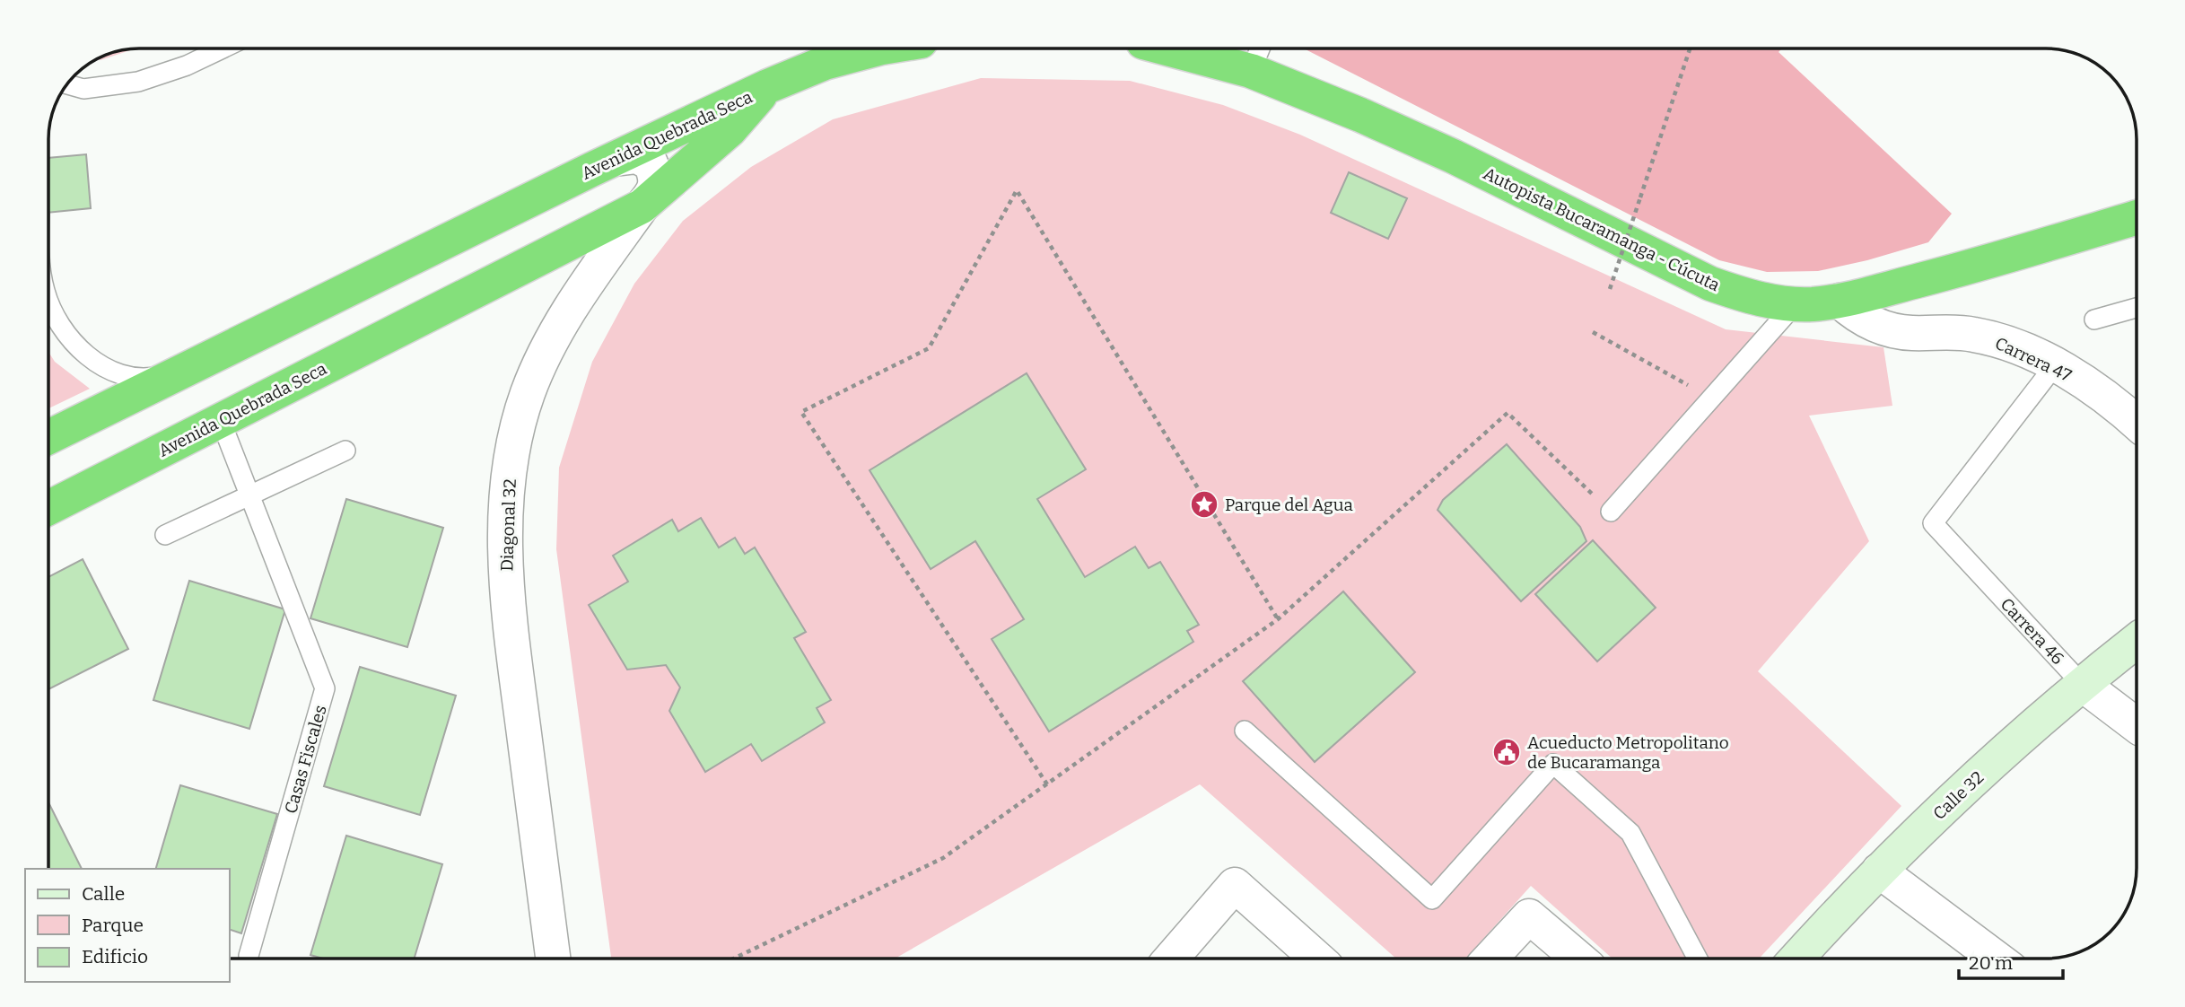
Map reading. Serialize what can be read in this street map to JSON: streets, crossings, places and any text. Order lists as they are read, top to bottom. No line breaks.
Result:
{"streets":{"highway":["Avenida Quebrada Seca","Autopista Bucaramanga - Cúcuta"],"street":["Carrera 47","Diagonal 32","Carrera 46","Calle 32"],"lane":["Casas Fiscales"]},"crossings":[["Avenida Quebrada Seca","Diagonal 32"],["Avenida Quebrada Seca","Casas Fiscales"],["Autopista Bucaramanga - Cúcuta","Carrera 47"],["Carrera 47","Carrera 46"],["Carrera 46","Calle 32"]],"places":{"place":["Parque del Agua"],"public building":["Acueducto Metropolitano de Bucaramanga"]},"legend":["Calle","Parque","Edificio"],"scale_bar":"20 m"}
